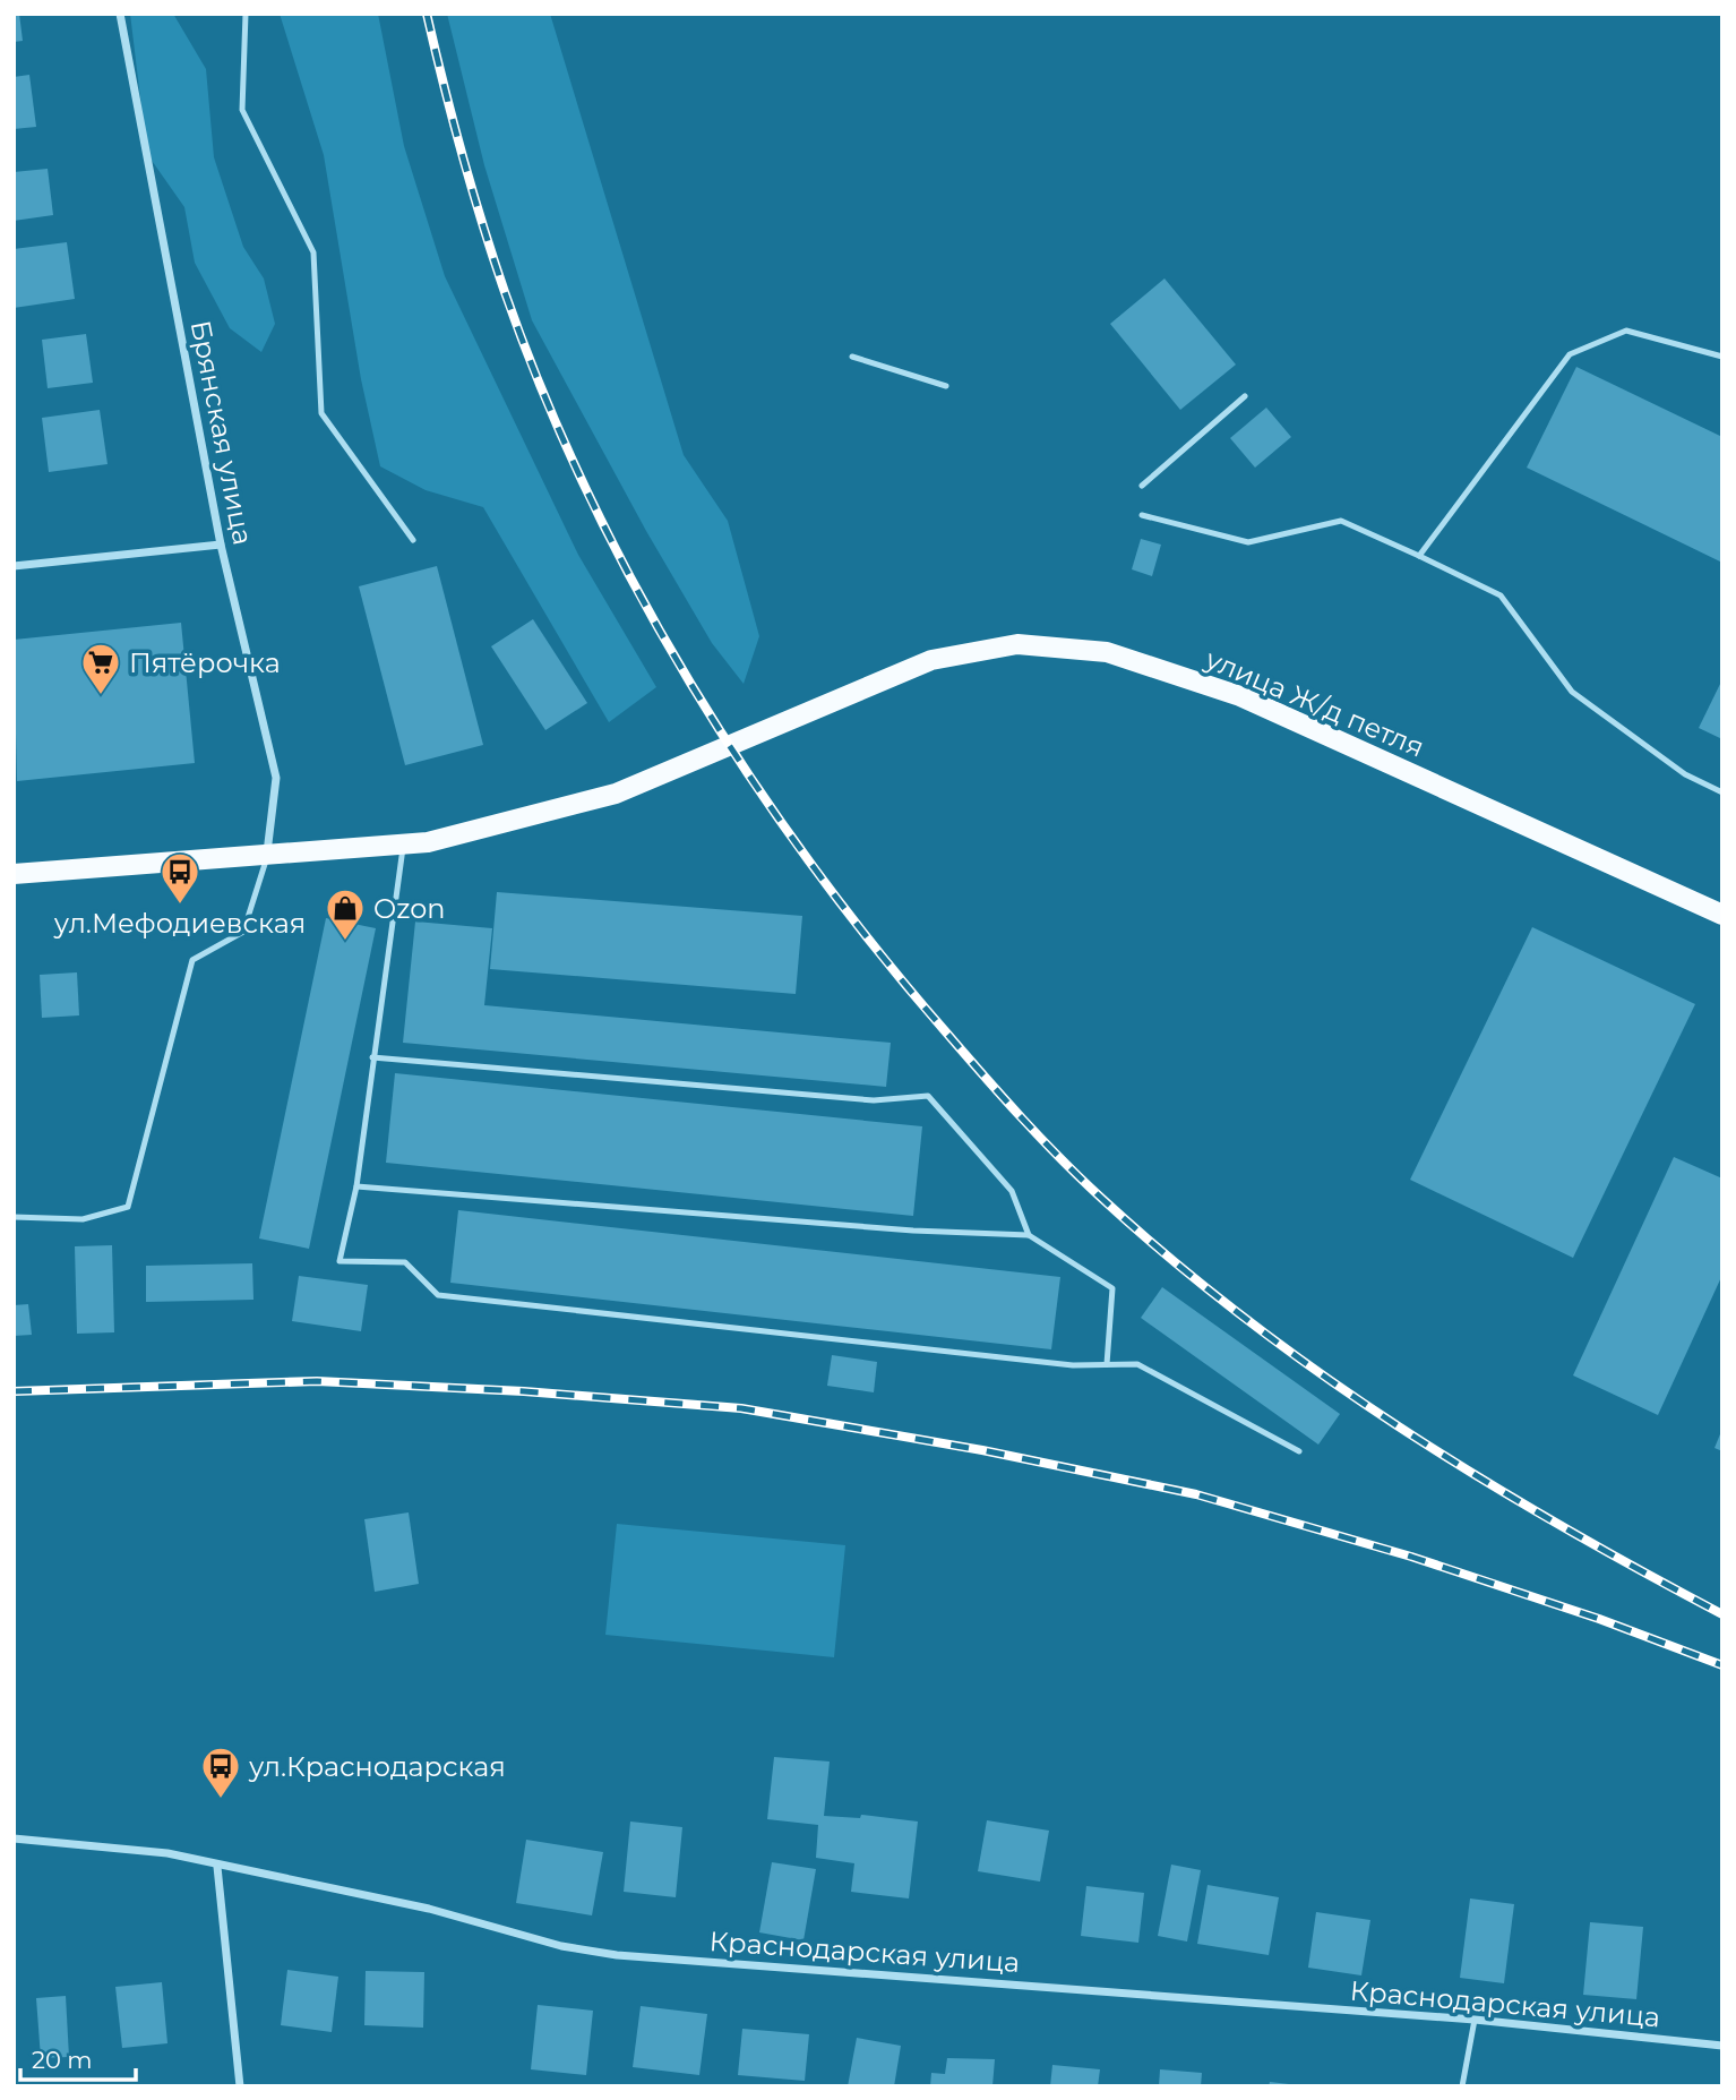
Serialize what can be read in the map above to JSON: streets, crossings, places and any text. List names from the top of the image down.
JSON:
{
  "streets": {
    "main road": ["улица Ж/д петля"],
    "street": ["Брянская улица", "Краснодарская улица"]
  },
  "crossings": [
    ["Брянская улица", "улица Ж/д петля"]
  ],
  "places": {
    "supermarket": ["Пятёрочка"],
    "bus stop": ["ул.Мефодиевская", "ул.Краснодарская"],
    "shop": ["Ozon"]
  },
  "scale_bar": "20 m"
}
